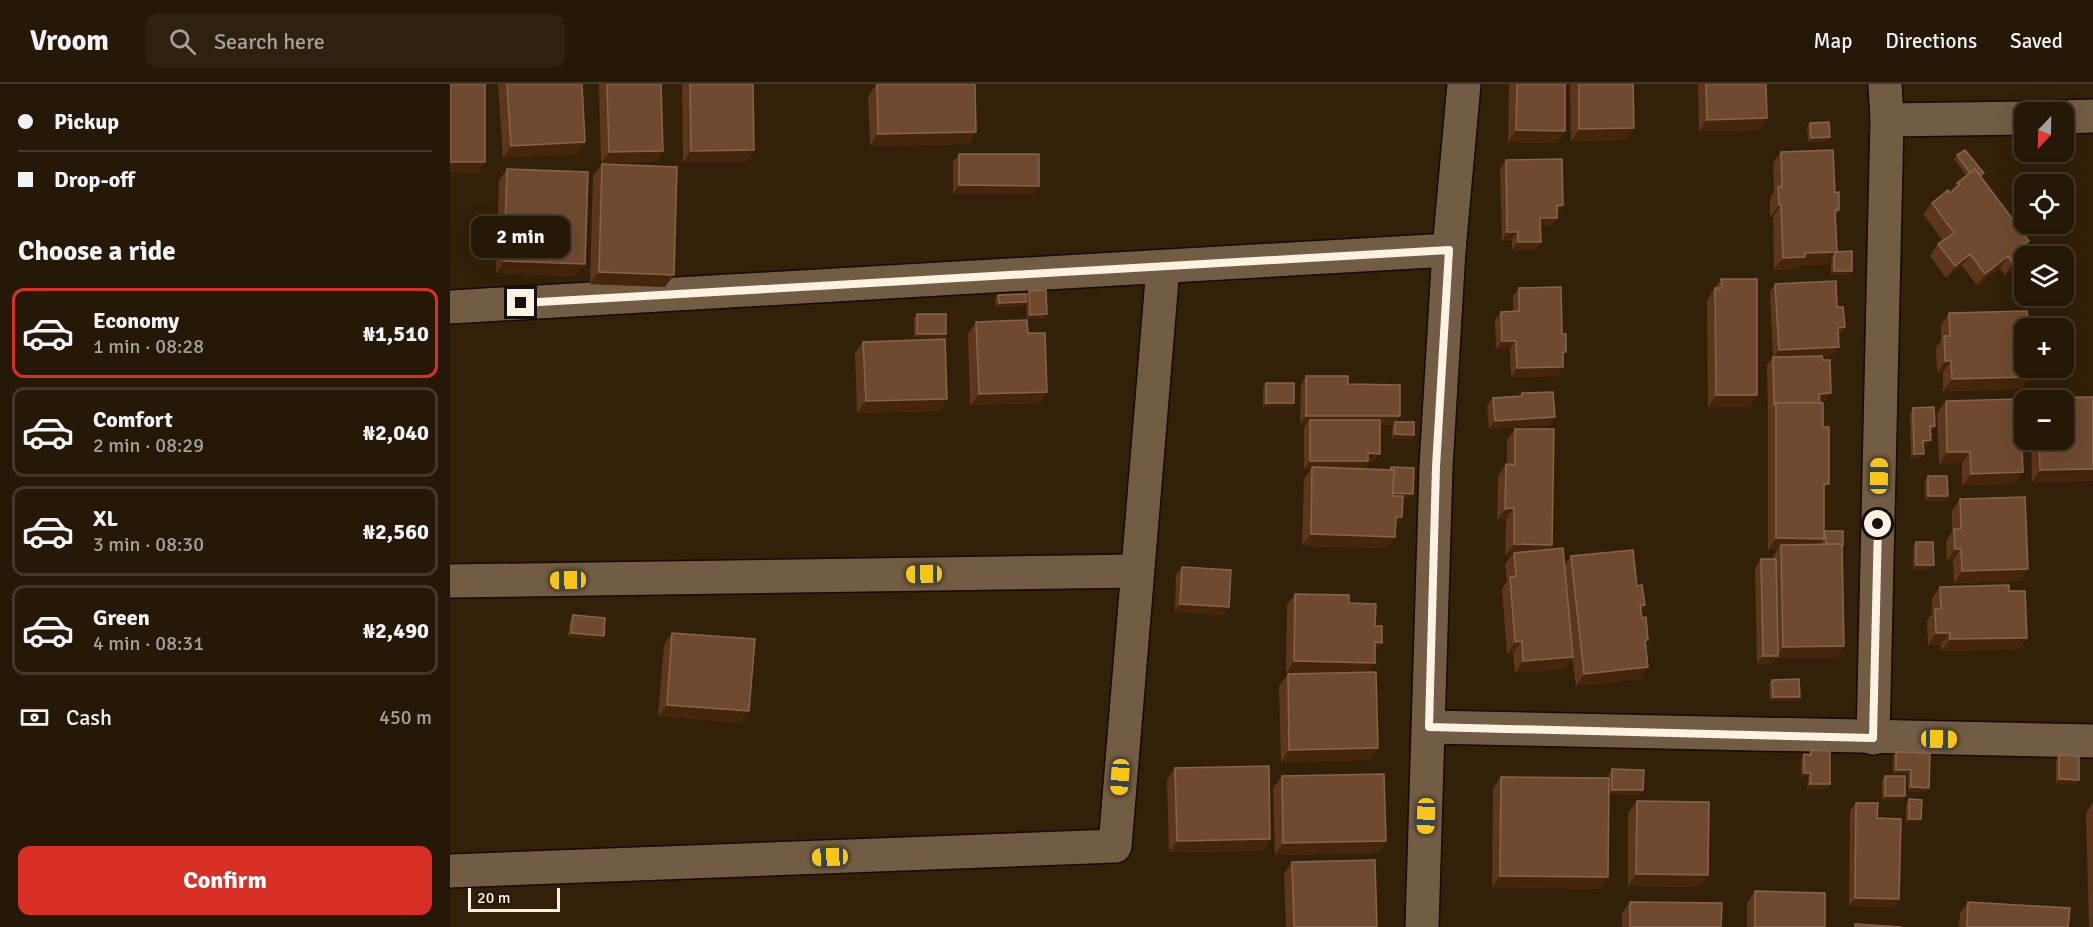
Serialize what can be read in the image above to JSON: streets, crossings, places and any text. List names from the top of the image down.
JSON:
{
  "scale_bar": "20 m",
  "north": "bottom",
  "page": {
    "header": "Vroom",
    "search": "Search here",
    "nav": ["Map", "Directions", "Saved"],
    "banner": ["Pickup", "Drop-off"],
    "map_buttons": ["+", "−"],
    "heading": "Choose a ride",
    "bubble": "2 min",
    "list": [
      {
        "name": "Economy",
        "note": "1 min · 08:28",
        "value": "₦1,510"
      },
      {
        "name": "Comfort",
        "note": "2 min · 08:29",
        "value": "₦2,040"
      },
      {
        "name": "XL",
        "note": "3 min · 08:30",
        "value": "₦2,560"
      },
      {
        "name": "Green",
        "note": "4 min · 08:31",
        "value": "₦2,490"
      }
    ],
    "pay": ["Cash", "450 m"],
    "buttons": "Confirm",
    "scale": "20 m"
  }
}
